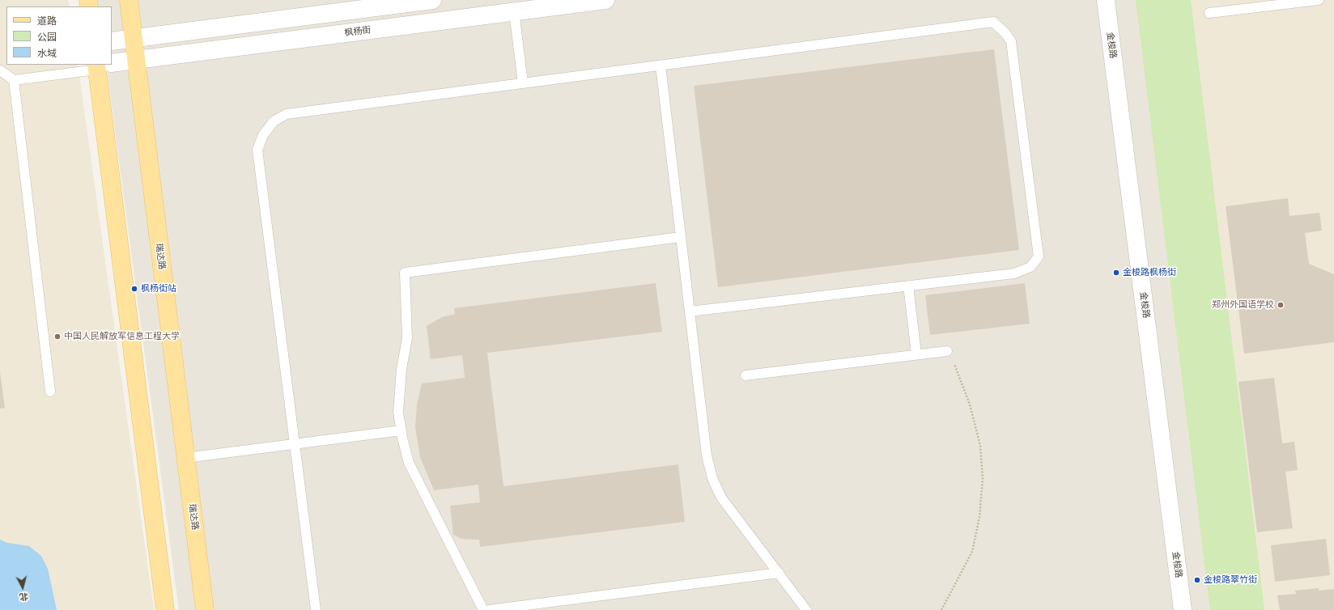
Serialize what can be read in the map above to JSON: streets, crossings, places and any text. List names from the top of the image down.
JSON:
{
  "streets": {
    "main road": ["瑞达路"],
    "street": ["枫杨街", "金梭路"]
  },
  "crossings": [
    ["枫杨街", "瑞达路"]
  ],
  "places": [
    "金梭路枫杨街",
    "枫杨街站",
    "郑州外国语学校",
    "中国人民解放军信息工程大学",
    "金梭路翠竹街"
  ],
  "legend": ["道路", "公园", "水域"],
  "north": "bottom"
}
